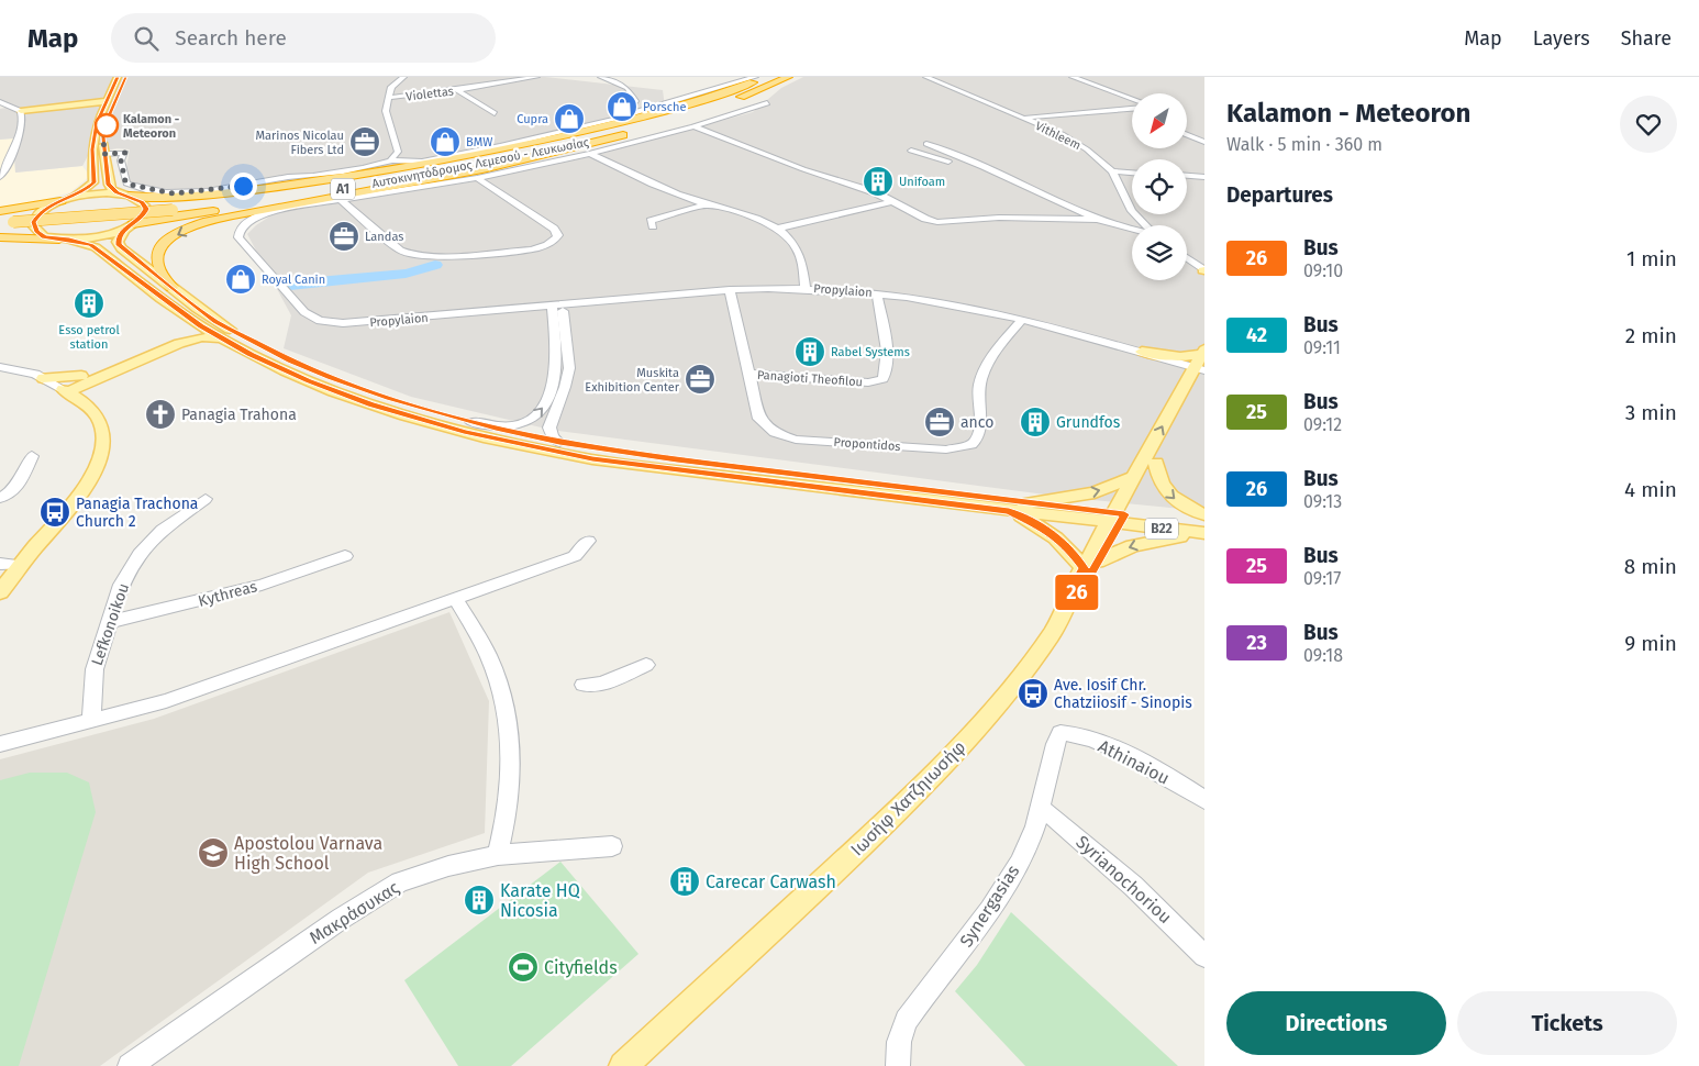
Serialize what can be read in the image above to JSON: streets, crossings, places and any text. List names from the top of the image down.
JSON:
{
  "streets": {
    "highway": ["Αυτοκινητόδρομος Λεμεσού - Λευκωσίας", "A1"],
    "main road": ["B22", "Ιωσήφ Χατζηιωσήφ"],
    "street": [
      "Violettas",
      "Vithleem",
      "Propylaion",
      "Panagioti Theofilou",
      "Propontidos",
      "Kythreas",
      "Lefkonoikou",
      "Athinaiou",
      "Syrianochoriou",
      "Synergasias",
      "Μακράσυκας"
    ]
  },
  "crossings": [
    ["Αυτοκινητόδρομος Λεμεσού - Λευκωσίας", "A1"],
    ["Propylaion", "Panagioti Theofilou"],
    ["Propylaion", "Propontidos"],
    ["Panagioti Theofilou", "Propontidos"],
    ["B22", "Ιωσήφ Χατζηιωσήφ"],
    ["Kythreas", "Lefkonoikou"],
    ["Athinaiou", "Synergasias"],
    ["Syrianochoriou", "Synergasias"]
  ],
  "places": {
    "shop": [
      "Porsche",
      "Cupra",
      "BMW",
      "Royal Canin"
    ],
    "other": ["Kalamon - Meteoron"],
    "office": [
      "Marinos Nicolau Fibers Ltd",
      "Landas",
      "Muskita Exhibition Center",
      "anco"
    ],
    "building": [
      "Unifoam",
      "Esso petrol station",
      "Rabel Systems",
      "Grundfos",
      "Carecar Carwash",
      "Karate HQ Nicosia"
    ],
    "church": ["Panagia Trahona"],
    "bus stop": ["Panagia Trachona Church 2", "Ave. Iosif Chr. Chatziiosif - Sinopis"],
    "school or university": ["Apostolou Varnava High School"],
    "sports": ["Cityfields"]
  },
  "lines": ["bus line 26"],
  "north": "bottom left",
  "page": {
    "header": "Map",
    "search": "Search here",
    "nav": ["Map", "Layers", "Share"],
    "on_map": "26",
    "heading": [
      ["Kalamon - Meteoron", "Walk · 5 min · 360 m"],
      "Departures"
    ],
    "list": [
      {
        "mark": "26",
        "name": "Bus",
        "note": "09:10",
        "value": "1 min"
      },
      {
        "mark": "42",
        "name": "Bus",
        "note": "09:11",
        "value": "2 min"
      },
      {
        "mark": "25",
        "name": "Bus",
        "note": "09:12",
        "value": "3 min"
      },
      {
        "mark": "26",
        "name": "Bus",
        "note": "09:13",
        "value": "4 min"
      },
      {
        "mark": "25",
        "name": "Bus",
        "note": "09:17",
        "value": "8 min"
      },
      {
        "mark": "23",
        "name": "Bus",
        "note": "09:18",
        "value": "9 min"
      }
    ],
    "buttons": ["Directions", "Tickets"]
  }
}
